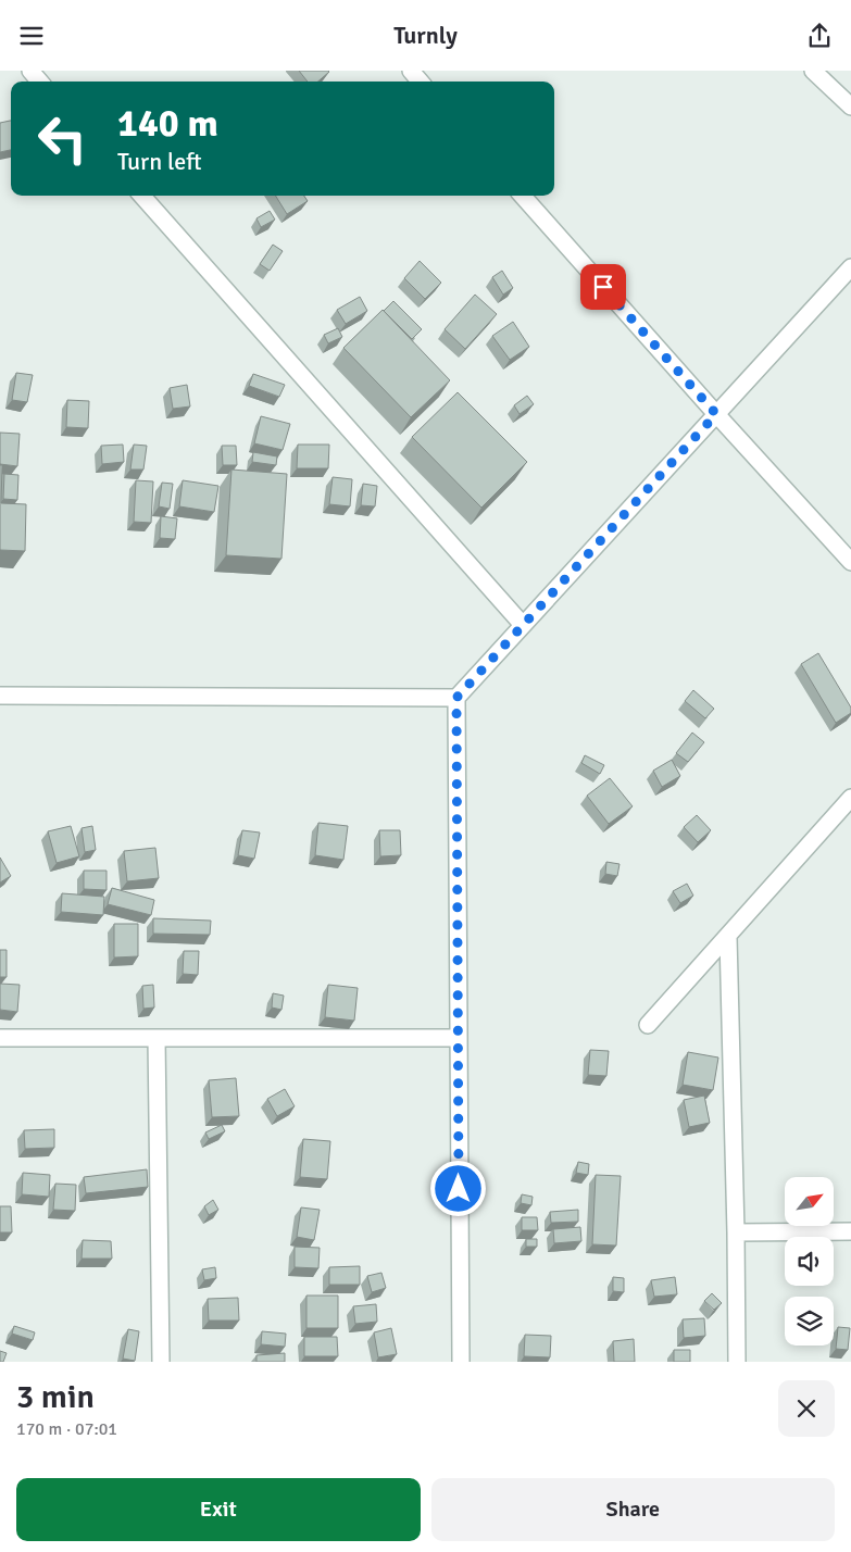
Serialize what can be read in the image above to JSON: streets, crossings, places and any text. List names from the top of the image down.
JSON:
{
  "north": "top right",
  "page": {
    "header": "Turnly",
    "turn": ["140 m", "Turn left"],
    "heading": ["3 min", "170 m · 07:01"],
    "buttons": ["Exit", "Share"]
  }
}
